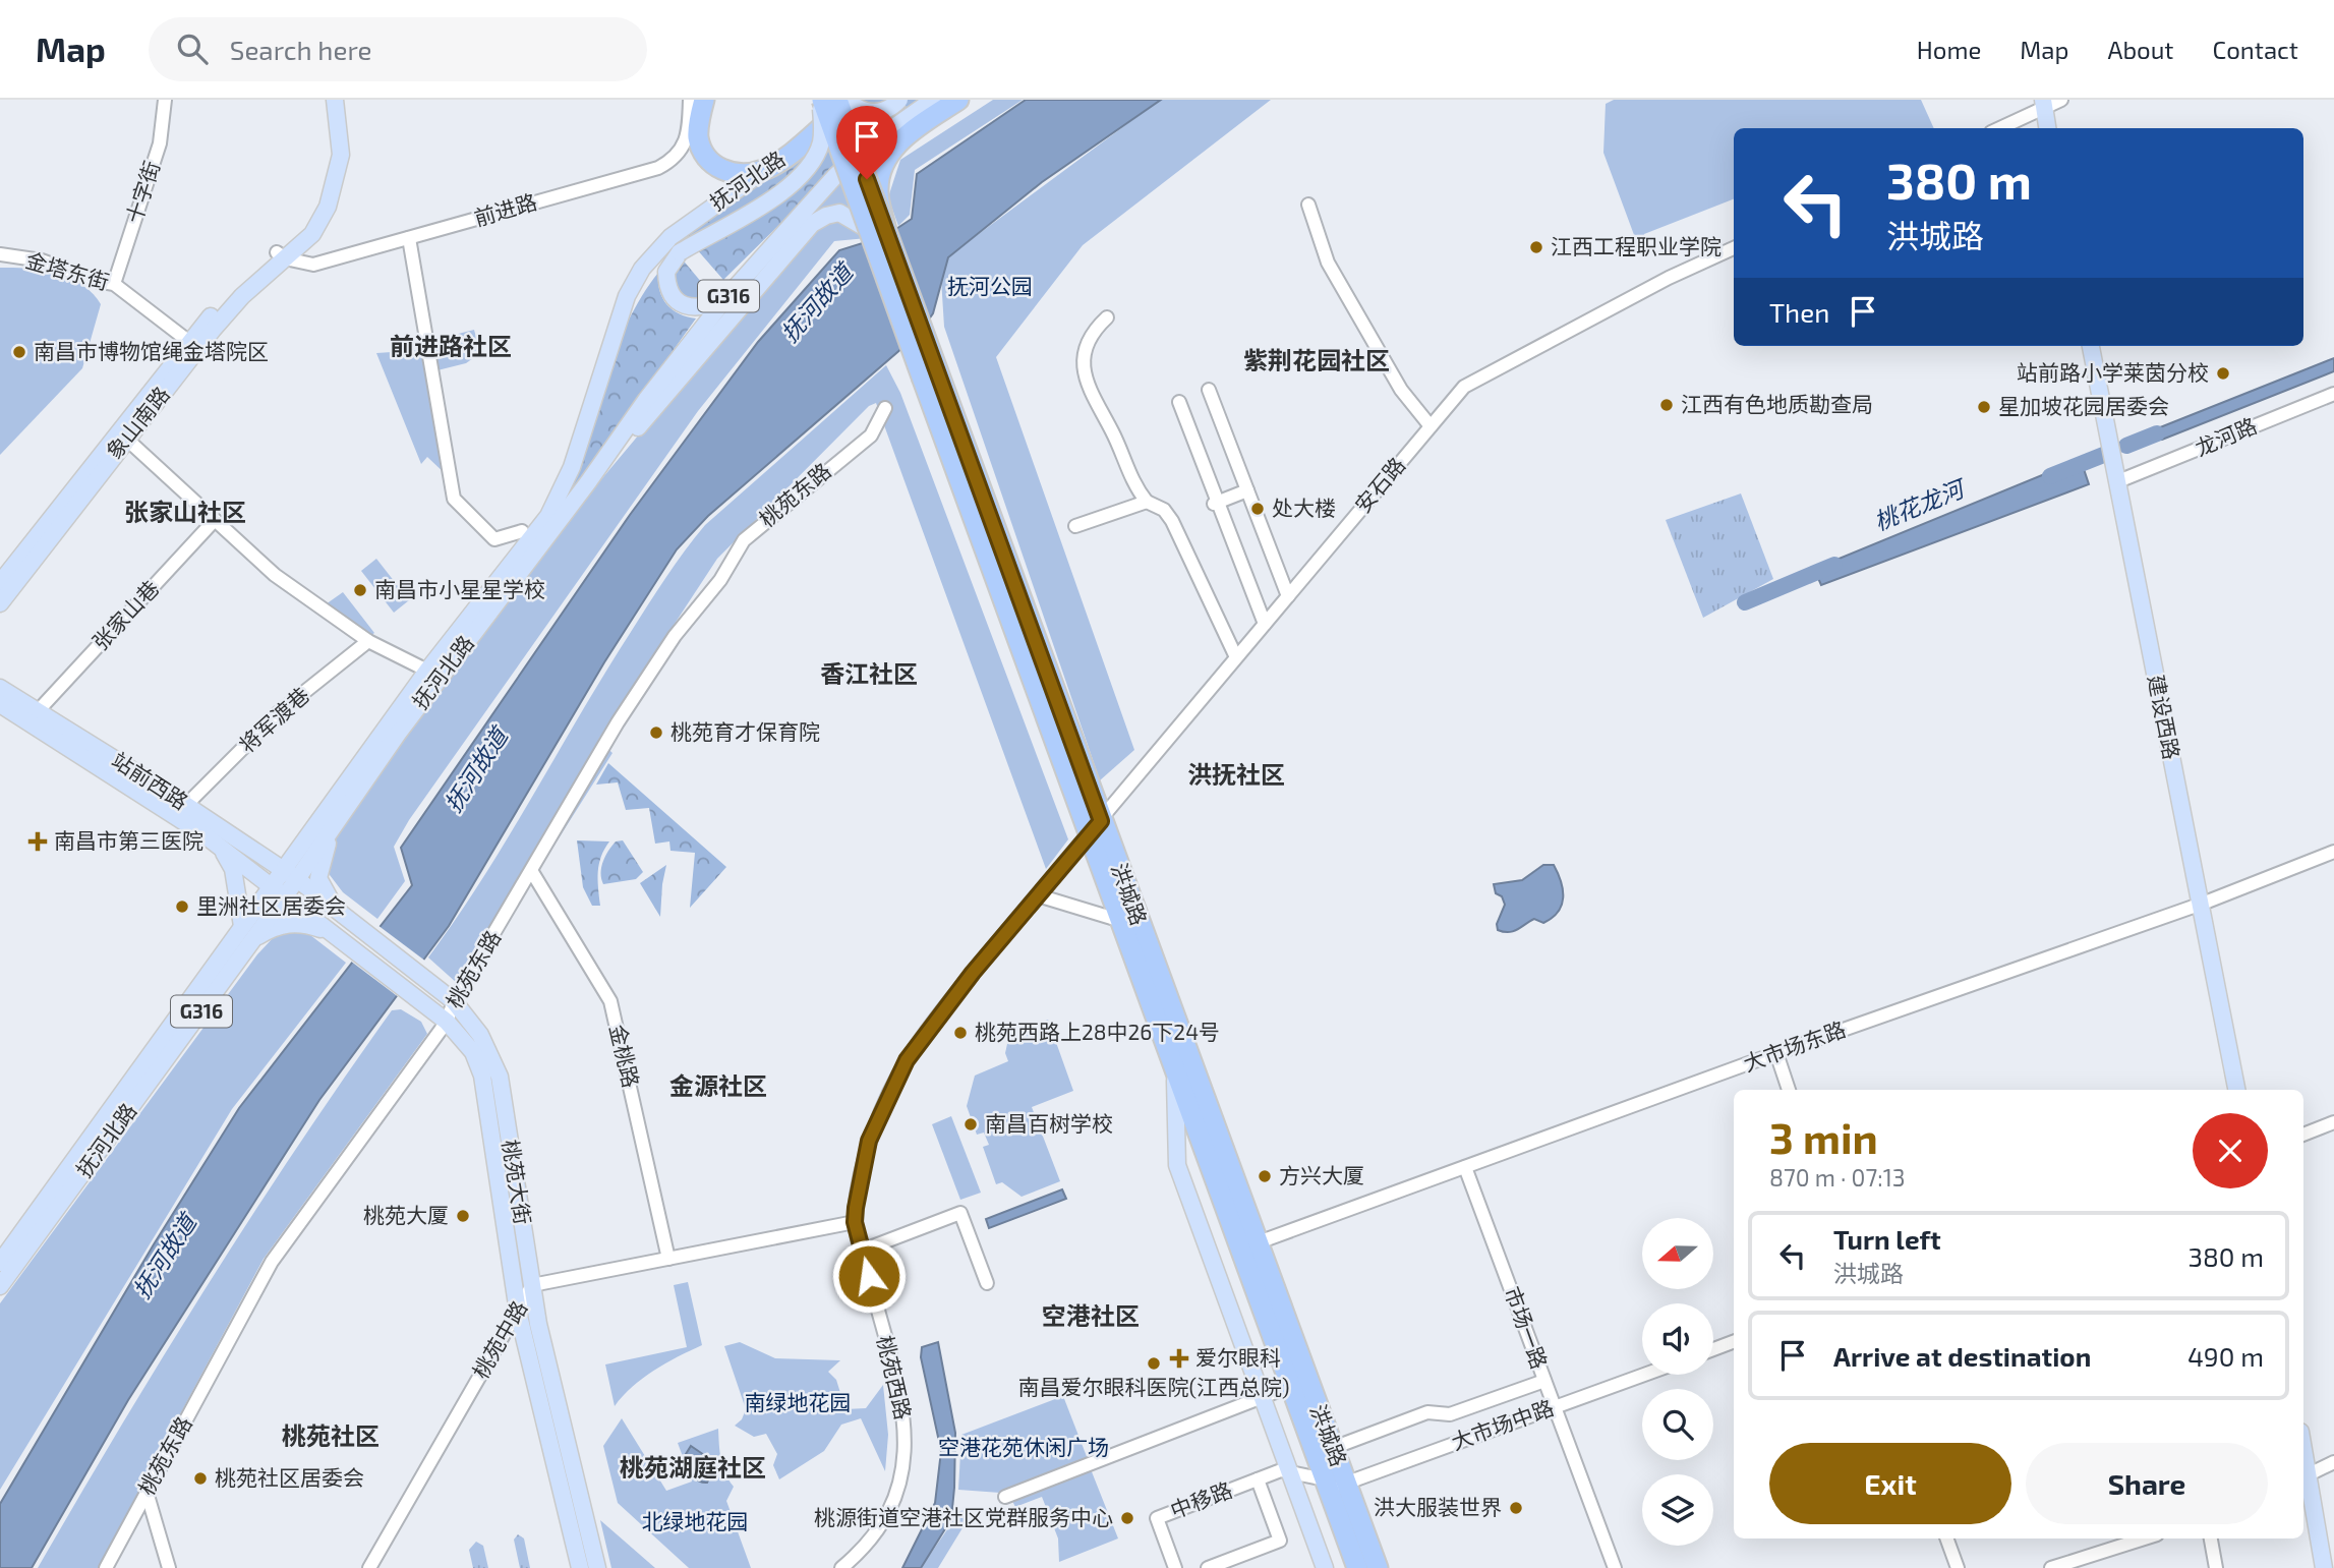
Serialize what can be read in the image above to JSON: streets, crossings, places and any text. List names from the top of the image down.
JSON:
{
  "streets": {
    "highway": ["抚河北路", "洪城路"],
    "main road": [
      "G316",
      "象山南路",
      "建设西路",
      "站前西路",
      "桃苑大街"
    ],
    "street": [
      "十字街",
      "前进路",
      "金塔东街",
      "龙河路",
      "安石路",
      "桃苑东路",
      "张家山巷",
      "将军渡巷",
      "大市场东路",
      "金桃路",
      "市场一路",
      "桃苑中路",
      "桃苑西路",
      "大市场中路",
      "中移路"
    ]
  },
  "crossings": [
    ["抚河北路", "站前西路"],
    ["抚河北路", "桃苑大街"],
    ["十字街", "金塔东街"],
    ["前进路", "象山南路"],
    ["金塔东街", "象山南路"],
    ["龙河路", "建设西路"],
    ["安石路", "洪城路"],
    ["安石路", "桃苑西路"],
    ["桃苑东路", "金桃路"],
    ["桃苑东路", "桃苑大街"],
    ["张家山巷", "站前西路"],
    ["建设西路", "大市场东路"],
    ["将军渡巷", "站前西路"],
    ["站前西路", "桃苑大街"],
    ["洪城路", "大市场东路"],
    ["洪城路", "桃苑西路"],
    ["洪城路", "大市场中路"],
    ["洪城路", "中移路"],
    ["大市场东路", "市场一路"],
    ["金桃路", "桃苑中路"],
    ["桃苑大街", "桃苑中路"],
    ["市场一路", "大市场中路"],
    ["桃苑中路", "桃苑西路"],
    ["大市场中路", "中移路"]
  ],
  "districts": [
    "前进路社区",
    "紫荆花园社区",
    "张家山社区",
    "香江社区",
    "洪抚社区",
    "金源社区",
    "空港社区",
    "桃苑社区",
    "桃苑湖庭社区"
  ],
  "water": ["抚河故道", "桃花龙河"],
  "parks": [
    "抚河公园",
    "南绿地花园",
    "空港花苑休闲广场",
    "北绿地花园"
  ],
  "places": {
    "other": [
      "江西工程职业学院",
      "南昌市博物馆绳金塔院区",
      "站前路小学莱茵分校",
      "江西有色地质勘查局",
      "星加坡花园居委会",
      "处大楼",
      "南昌市小星星学校",
      "桃苑育才保育院",
      "里洲社区居委会",
      "桃苑西路上28中26下24号",
      "南昌百树学校",
      "方兴大厦",
      "桃苑大厦",
      "南昌爱尔眼科医院(江西总院)",
      "桃苑社区居委会",
      "洪大服装世界",
      "桃源街道空港社区党群服务中心"
    ],
    "health": ["南昌市第三医院", "爱尔眼科"]
  },
  "north": "left",
  "page": {
    "header": "Map",
    "search": "Search here",
    "nav": [
      "Home",
      "Map",
      "About",
      "Contact"
    ],
    "turn": ["380 m", "洪城路"],
    "then": "Then",
    "heading": ["3 min", "870 m · 07:13"],
    "list": [
      {
        "name": "Turn left",
        "note": "洪城路",
        "value": "380 m"
      },
      {
        "name": "Arrive at destination",
        "value": "490 m"
      }
    ],
    "buttons": ["Exit", "Share"]
  }
}
